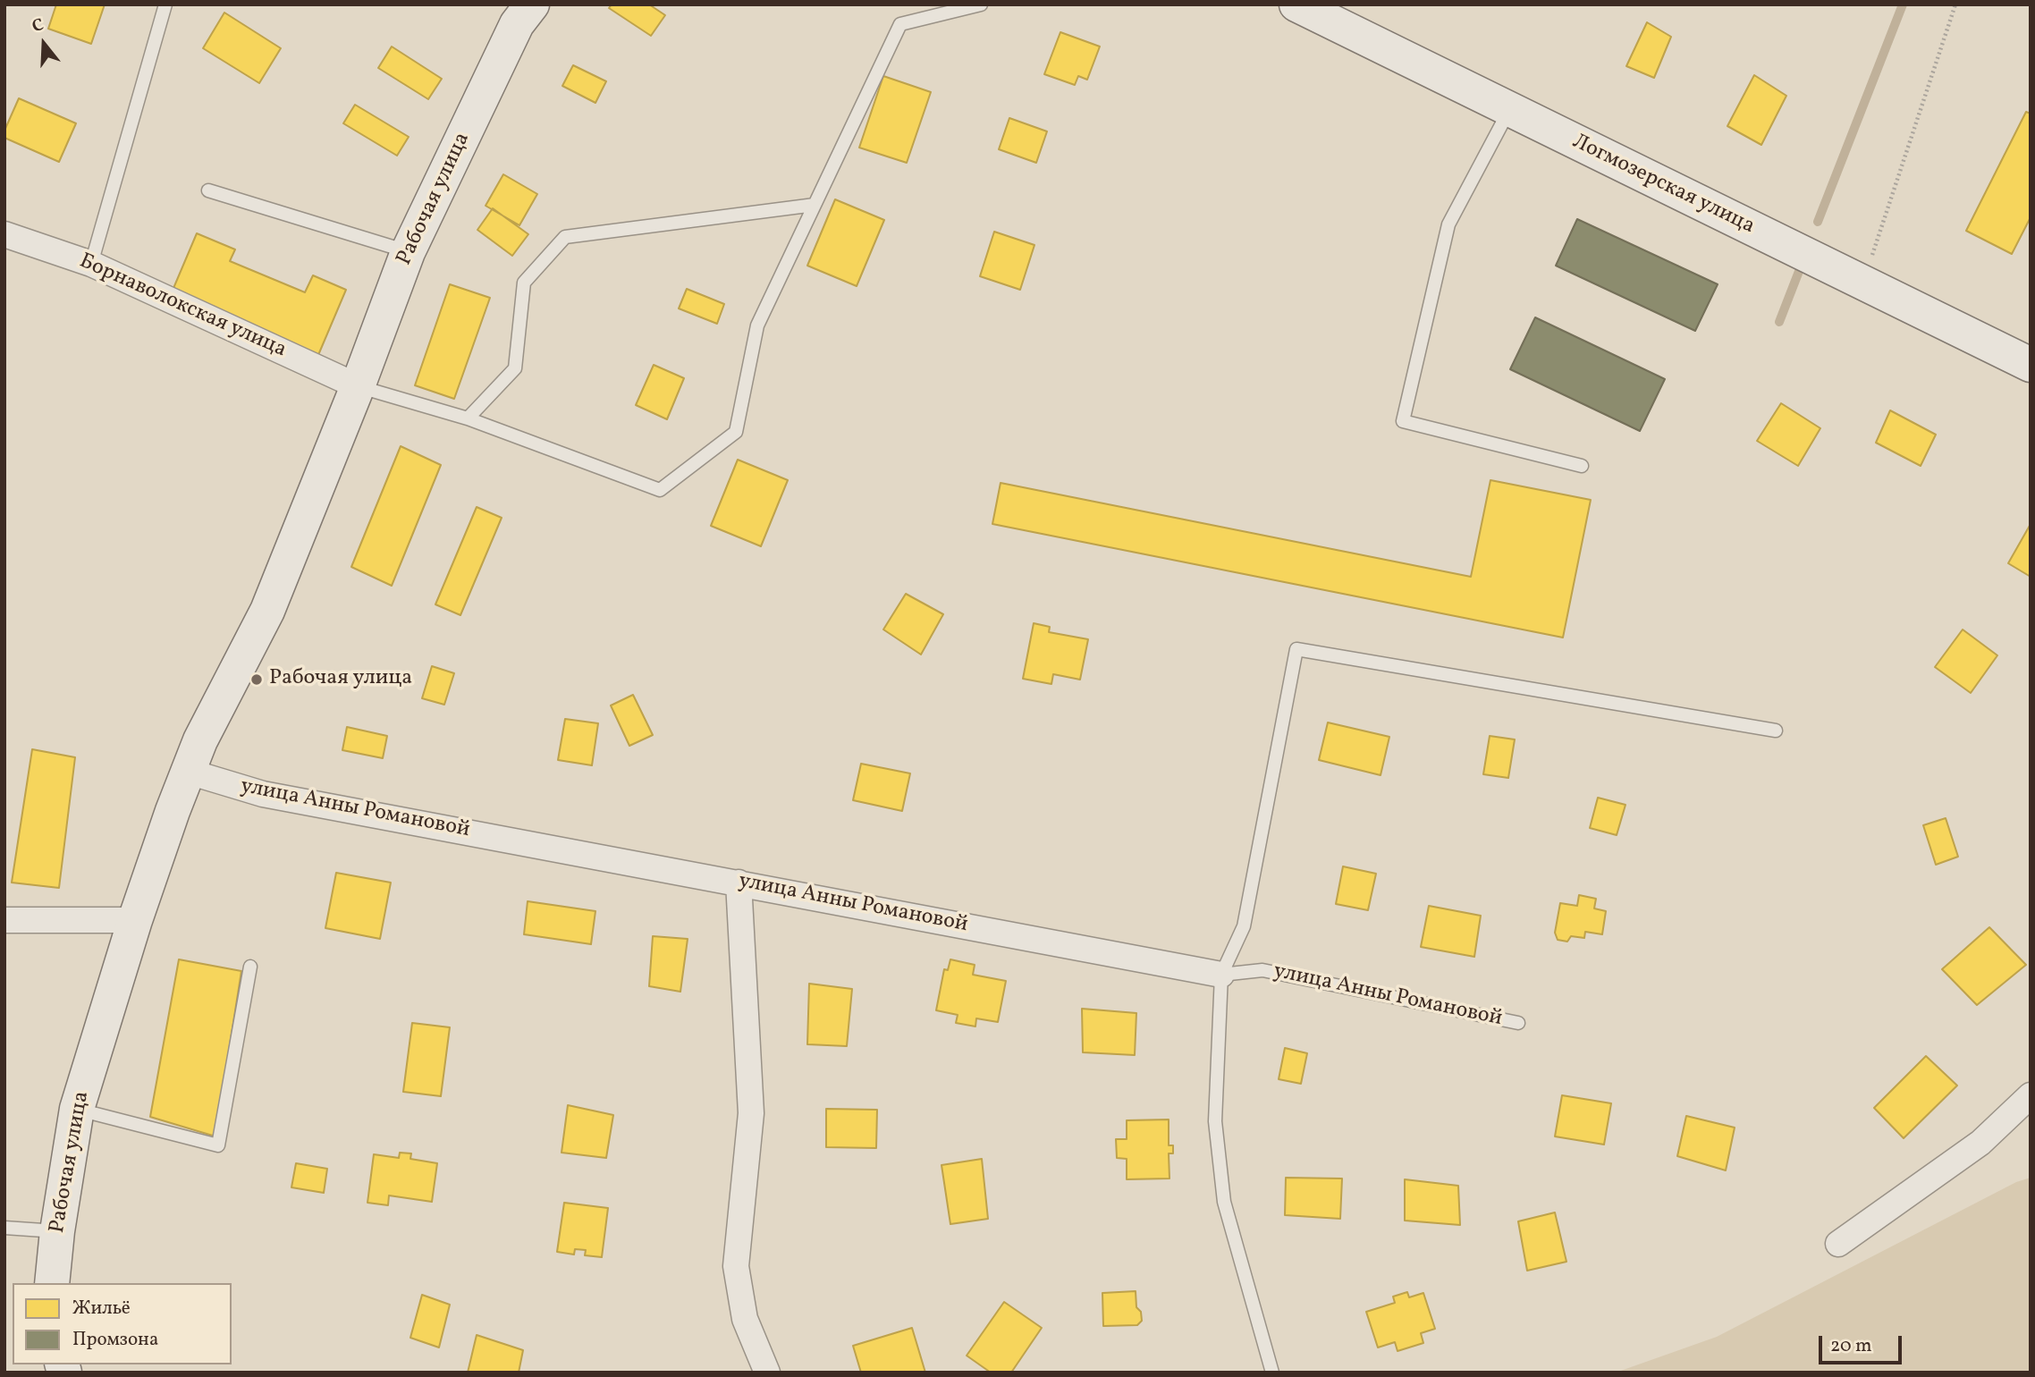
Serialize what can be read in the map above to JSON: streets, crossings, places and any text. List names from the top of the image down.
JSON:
{
  "streets": {
    "street": [
      "Логмозерская улица",
      "Рабочая улица",
      "Борнаволокская улица",
      "улица Анны Романовой"
    ]
  },
  "crossings": [
    ["Рабочая улица", "Борнаволокская улица"],
    ["Рабочая улица", "улица Анны Романовой"]
  ],
  "places": ["Рабочая улица"],
  "legend": ["Жильё", "Промзона"],
  "scale_bar": "20 m",
  "north": "top"
}
